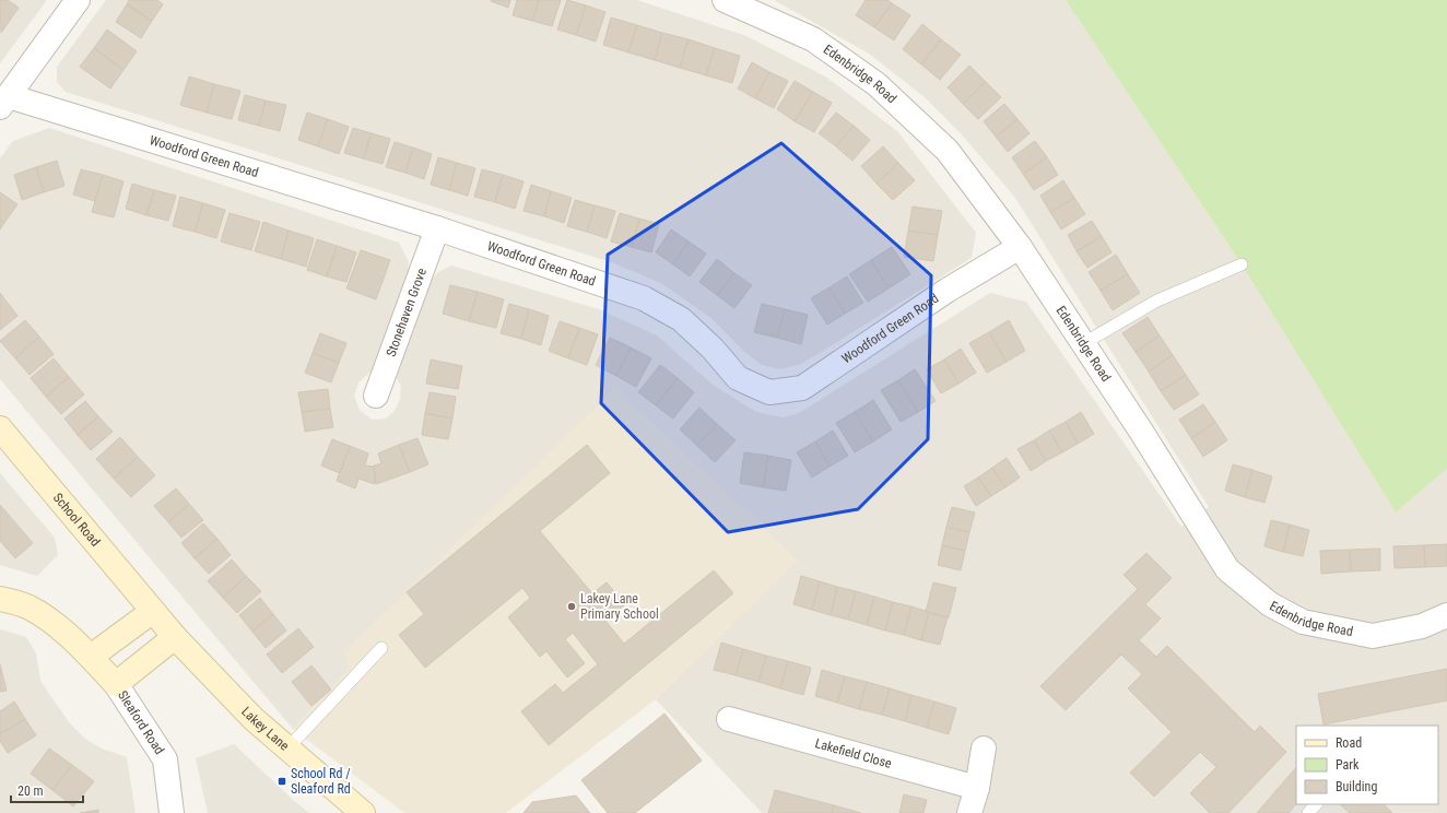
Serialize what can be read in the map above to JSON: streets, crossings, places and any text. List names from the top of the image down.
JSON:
{
  "streets": {
    "street": [
      "Edenbridge Road",
      "Woodford Green Road",
      "Stonehaven Grove",
      "School Road",
      "Sleaford Road",
      "Lakey Lane",
      "Lakefield Close"
    ]
  },
  "crossings": [
    ["Edenbridge Road", "Woodford Green Road"],
    ["Woodford Green Road", "Stonehaven Grove"],
    ["School Road", "Lakey Lane"]
  ],
  "places": {
    "other": ["Lakey Lane Primary School"],
    "transit": ["School Rd / Sleaford Rd"]
  },
  "legend": ["Road", "Park", "Building"],
  "scale_bar": "20 m"
}
